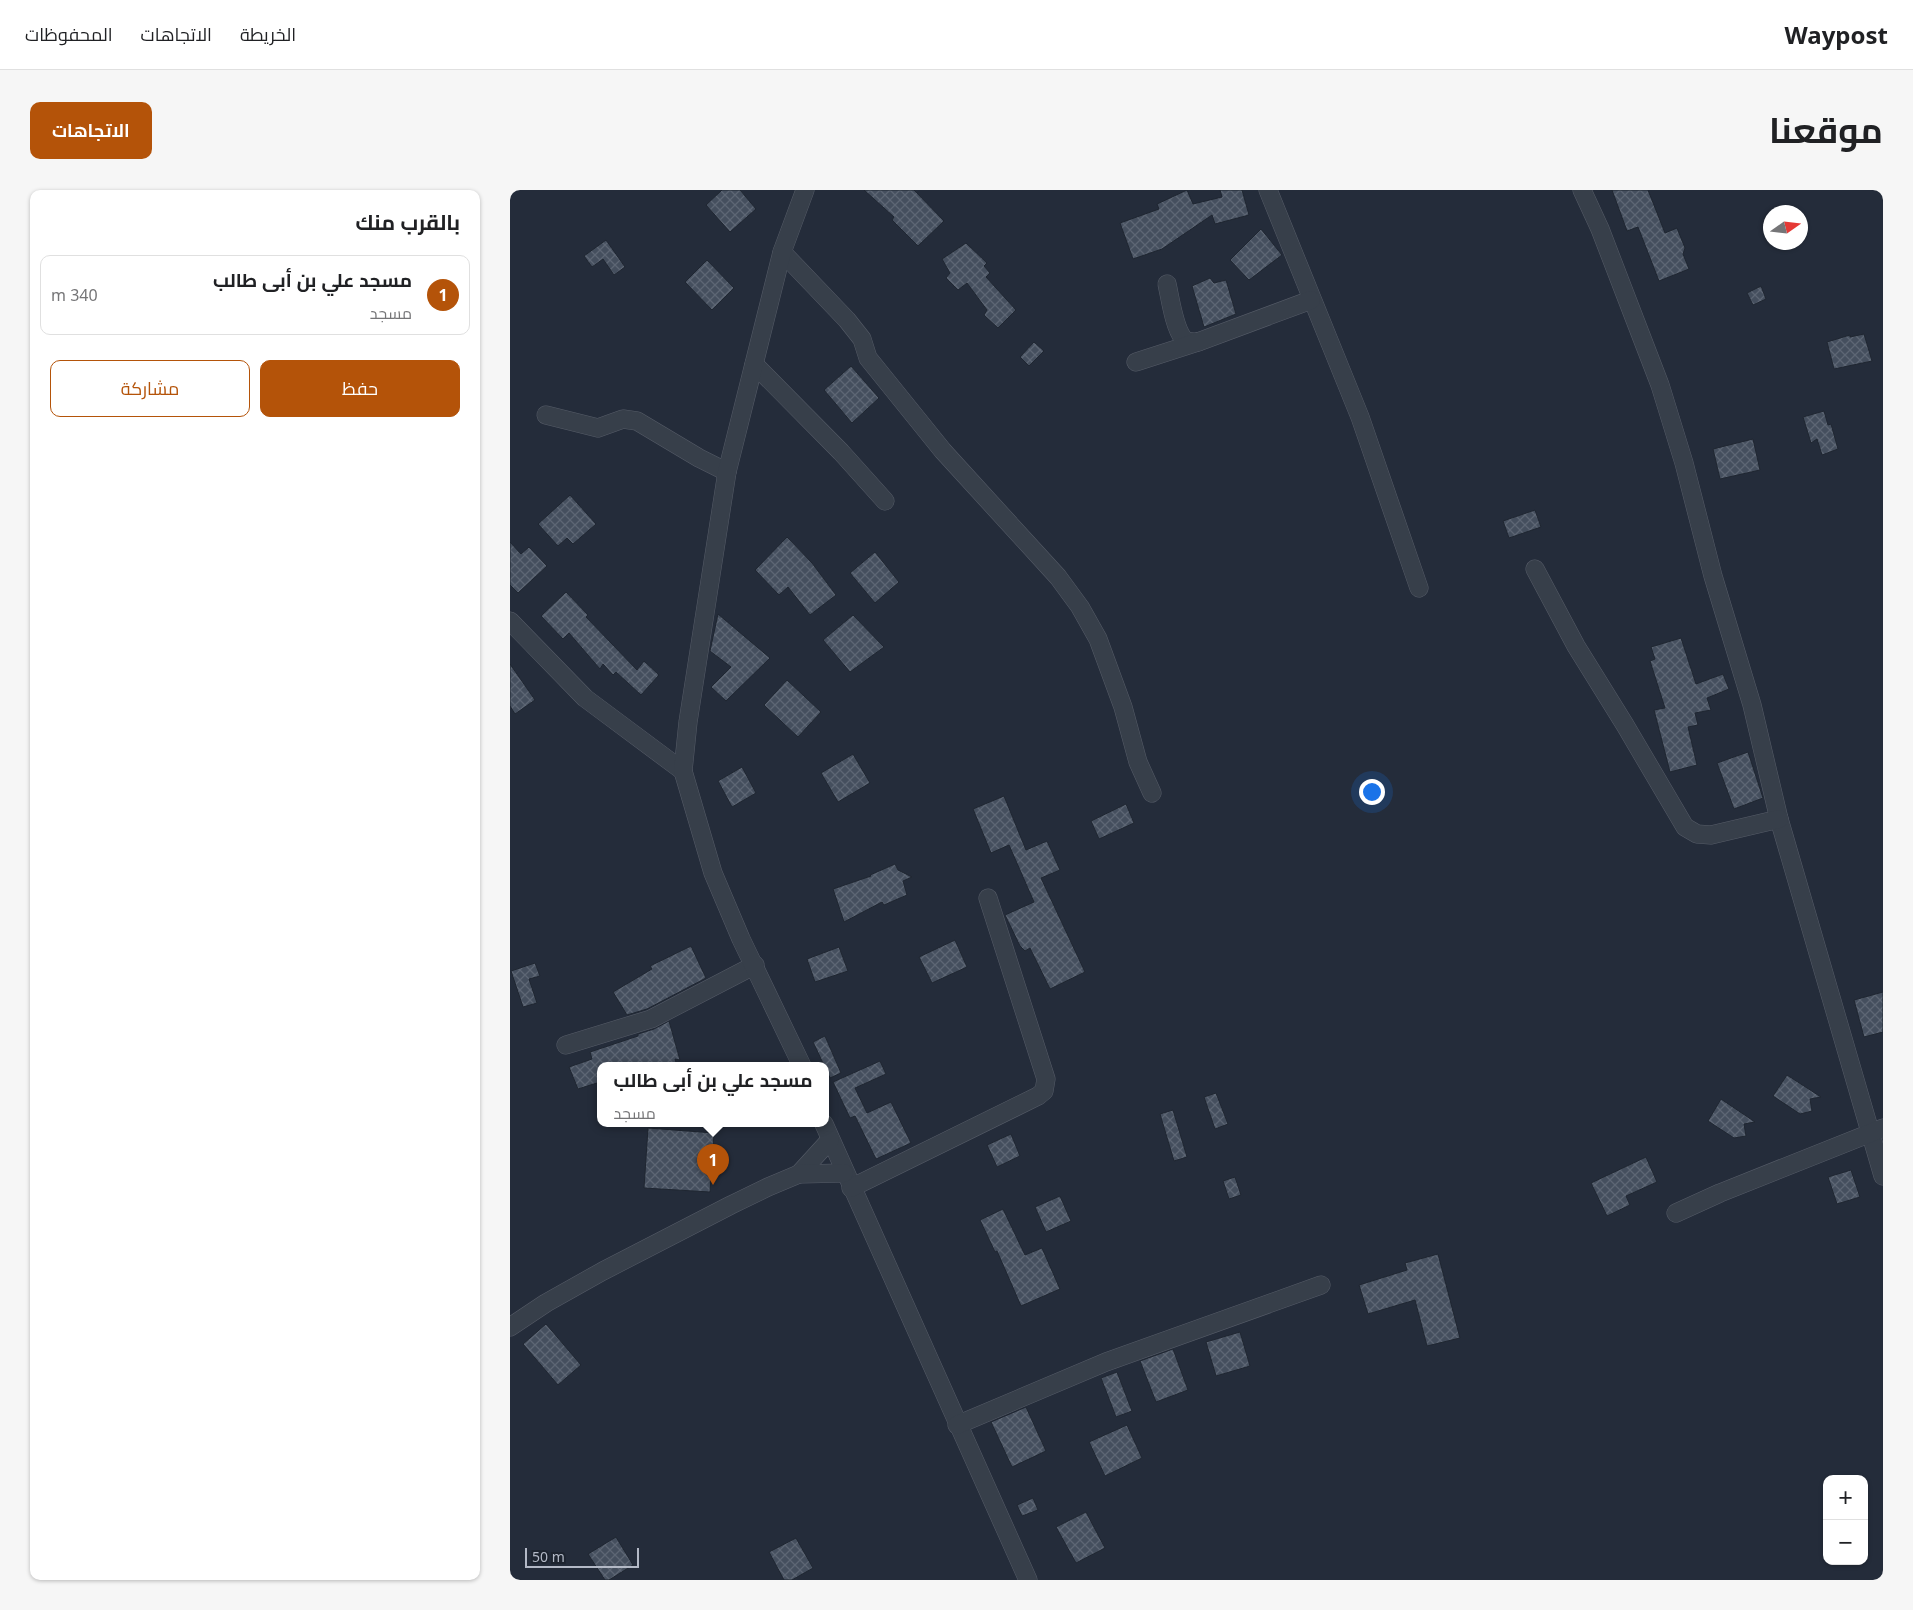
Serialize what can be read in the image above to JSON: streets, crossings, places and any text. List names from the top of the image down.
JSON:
{
  "scale_bar": "50 m",
  "north": "right",
  "page": {
    "header": "Waypost",
    "nav": ["الخريطة", "الاتجاهات", "المحفوظات"],
    "title": "موقعنا",
    "buttons": [
      "الاتجاهات",
      ["حفظ", "مشاركة"]
    ],
    "heading": "بالقرب منك",
    "list": [
      {
        "mark": "1",
        "name": "مسجد علي بن أبى طالب",
        "note": "مسجد",
        "value": "340 m"
      }
    ],
    "popup": ["مسجد علي بن أبى طالب", "مسجد"],
    "pins": "1",
    "map_buttons": ["+", "−"],
    "scale": "50 m"
  }
}
